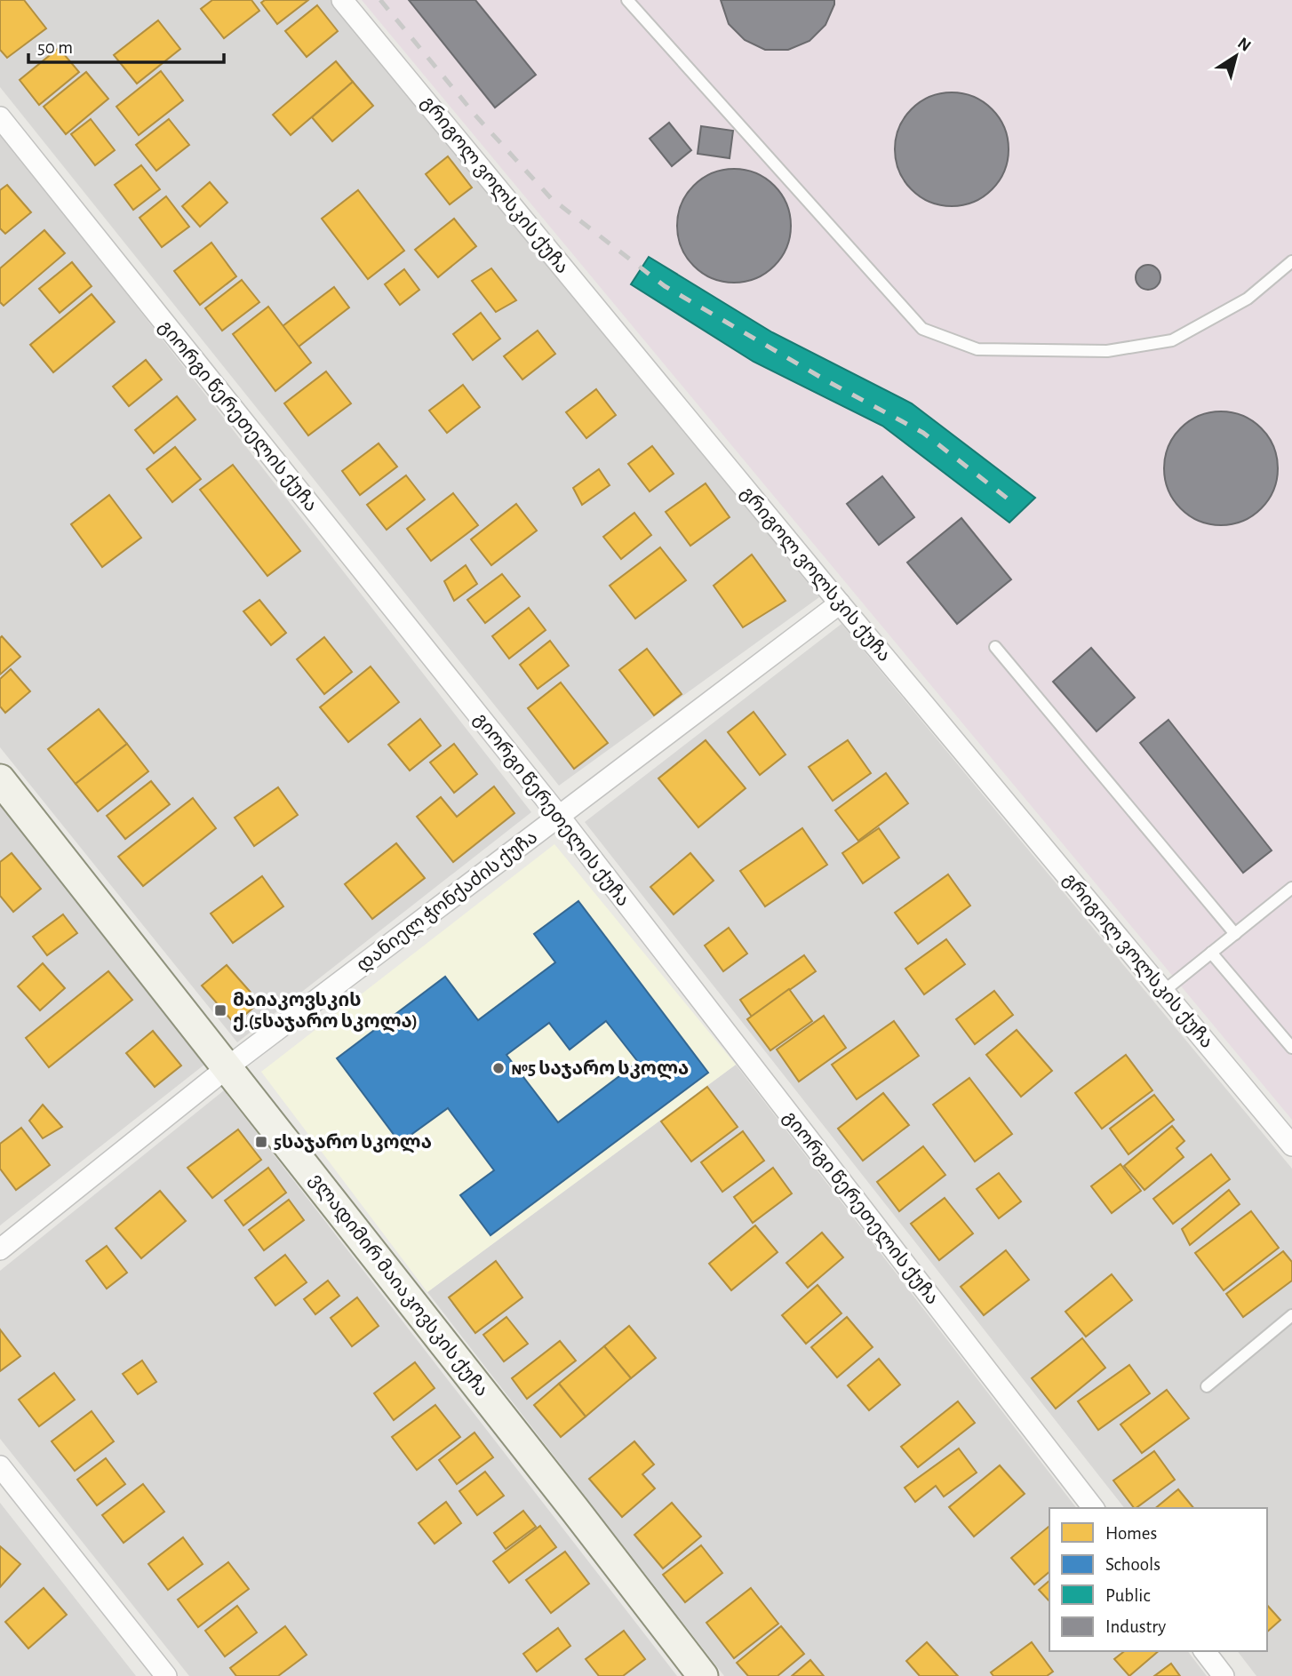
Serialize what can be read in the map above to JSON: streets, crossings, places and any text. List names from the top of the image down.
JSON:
{
  "streets": {
    "main road": ["ვლადიმირ მაიაკოვსკის ქუჩა"],
    "street": ["გრიგოლ ვოლსკის ქუჩა", "გიორგი წერეთელის ქუჩა", "დანიელ ჭონქაძის ქუჩა"]
  },
  "crossings": [
    ["გრიგოლ ვოლსკის ქუჩა", "დანიელ ჭონქაძის ქუჩა"],
    ["გიორგი წერეთელის ქუჩა", "დანიელ ჭონქაძის ქუჩა"],
    ["დანიელ ჭონქაძის ქუჩა", "ვლადიმირ მაიაკოვსკის ქუჩა"]
  ],
  "places": {
    "transit": ["მაიაკოვსკის ქ.(5საჯარო სკოლა)", "5საჯარო სკოლა"],
    "other": ["№5 საჯარო სკოლა"]
  },
  "legend": [
    "Homes",
    "Schools",
    "Public",
    "Industry"
  ],
  "scale_bar": "50 m",
  "north": "top right"
}
